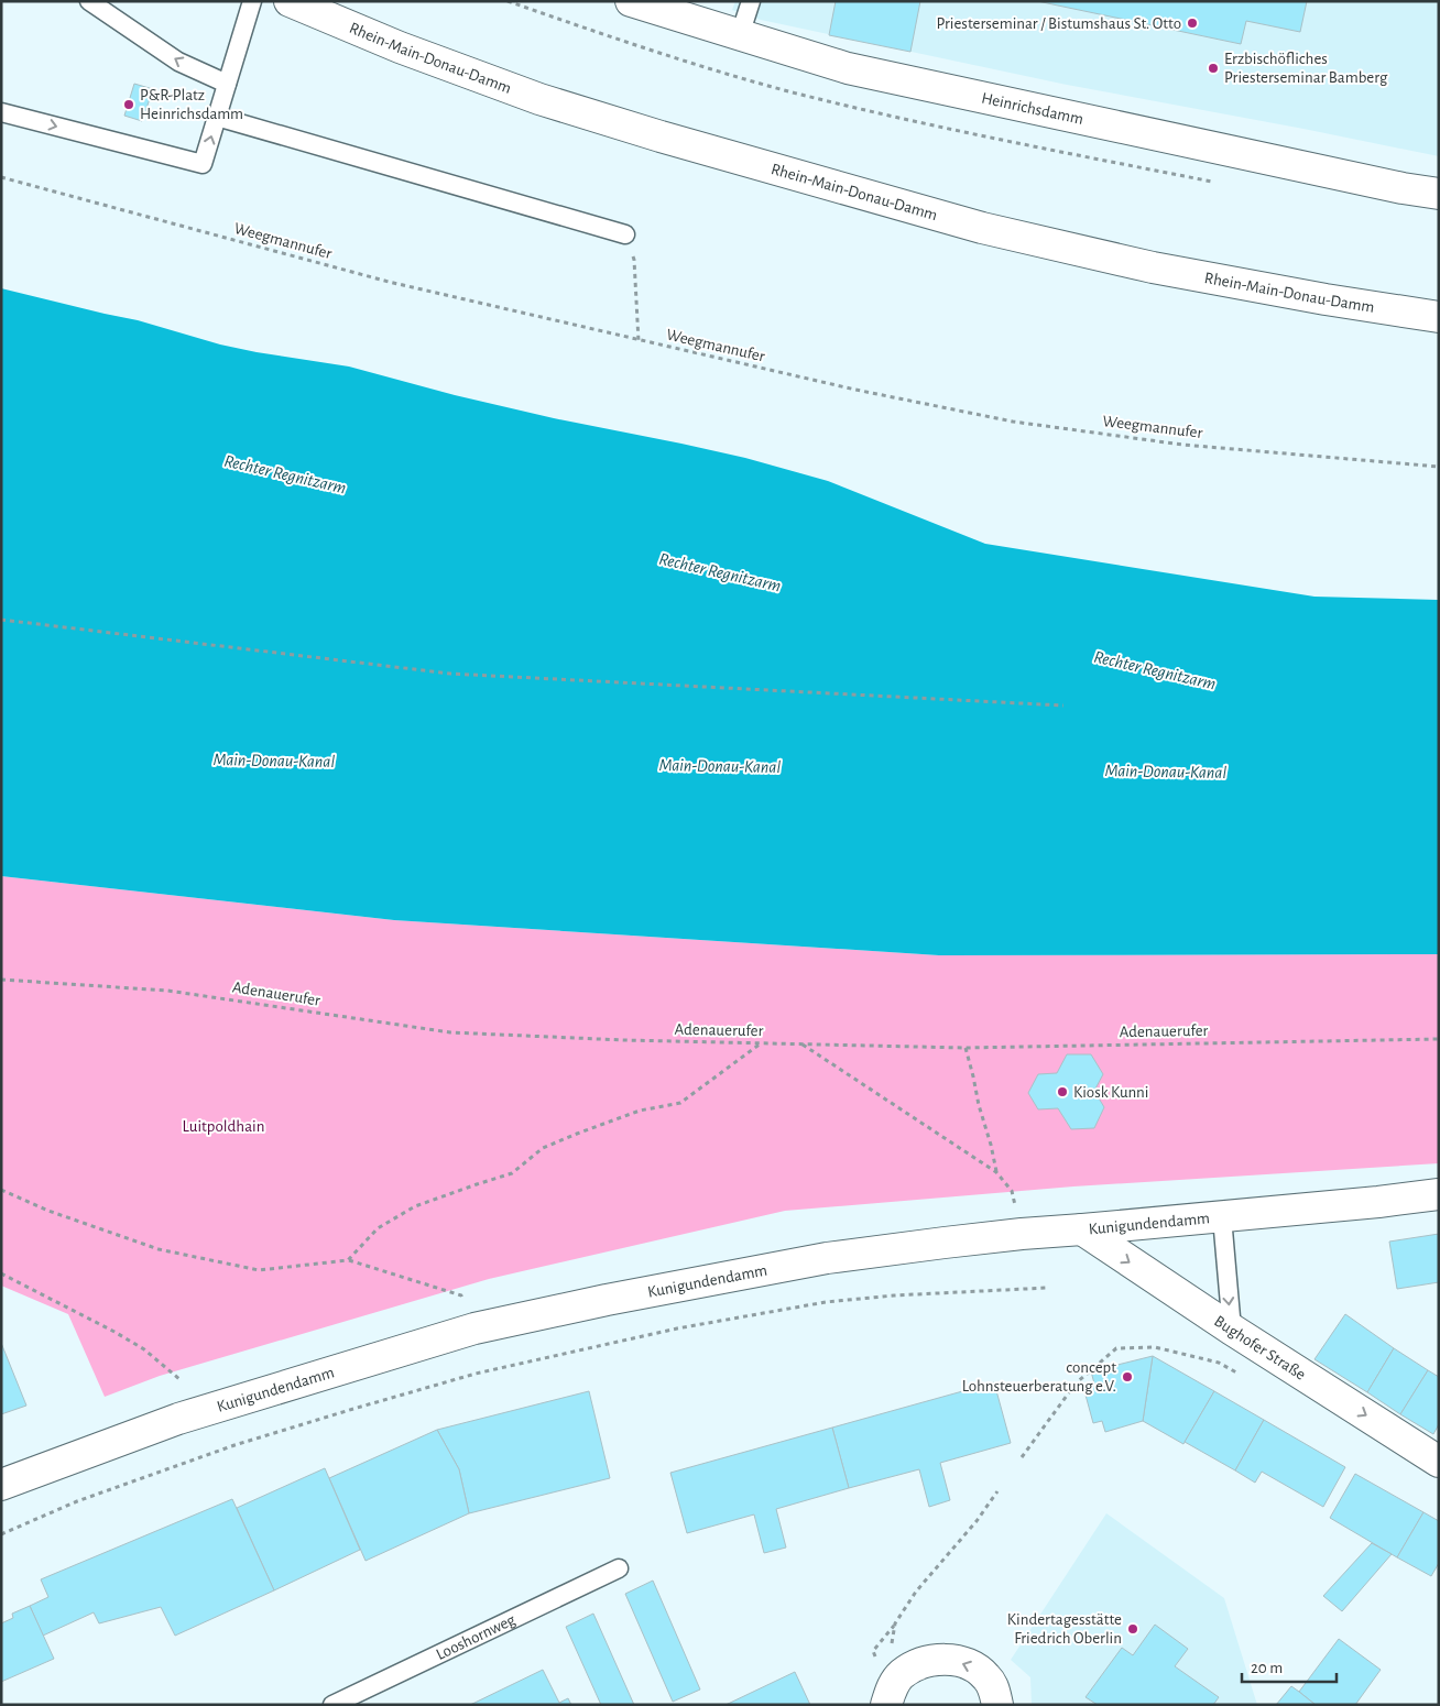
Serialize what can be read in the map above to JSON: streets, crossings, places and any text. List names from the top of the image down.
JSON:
{
  "streets": {
    "street": [
      "Rhein-Main-Donau-Damm",
      "Heinrichsdamm",
      "Kunigundendamm",
      "Bughofer Straße"
    ],
    "lane": ["Looshornweg"],
    "path": ["Weegmannufer", "Adenauerufer"]
  },
  "crossings": [
    ["Kunigundendamm", "Bughofer Straße"]
  ],
  "one_way": ["Bughofer Straße"],
  "water": ["Rechter Regnitzarm", "Main-Donau-Kanal"],
  "parks": ["Luitpoldhain"],
  "places": [
    "Priesterseminar / Bistumshaus St. Otto",
    "Erzbischöfliches Priesterseminar Bamberg",
    "P&R-Platz Heinrichsdamm",
    "Kiosk Kunni",
    "concept Lohnsteuerberatung e.V.",
    "Kindertagesstätte Friedrich Oberlin"
  ],
  "scale_bar": "20 m"
}
